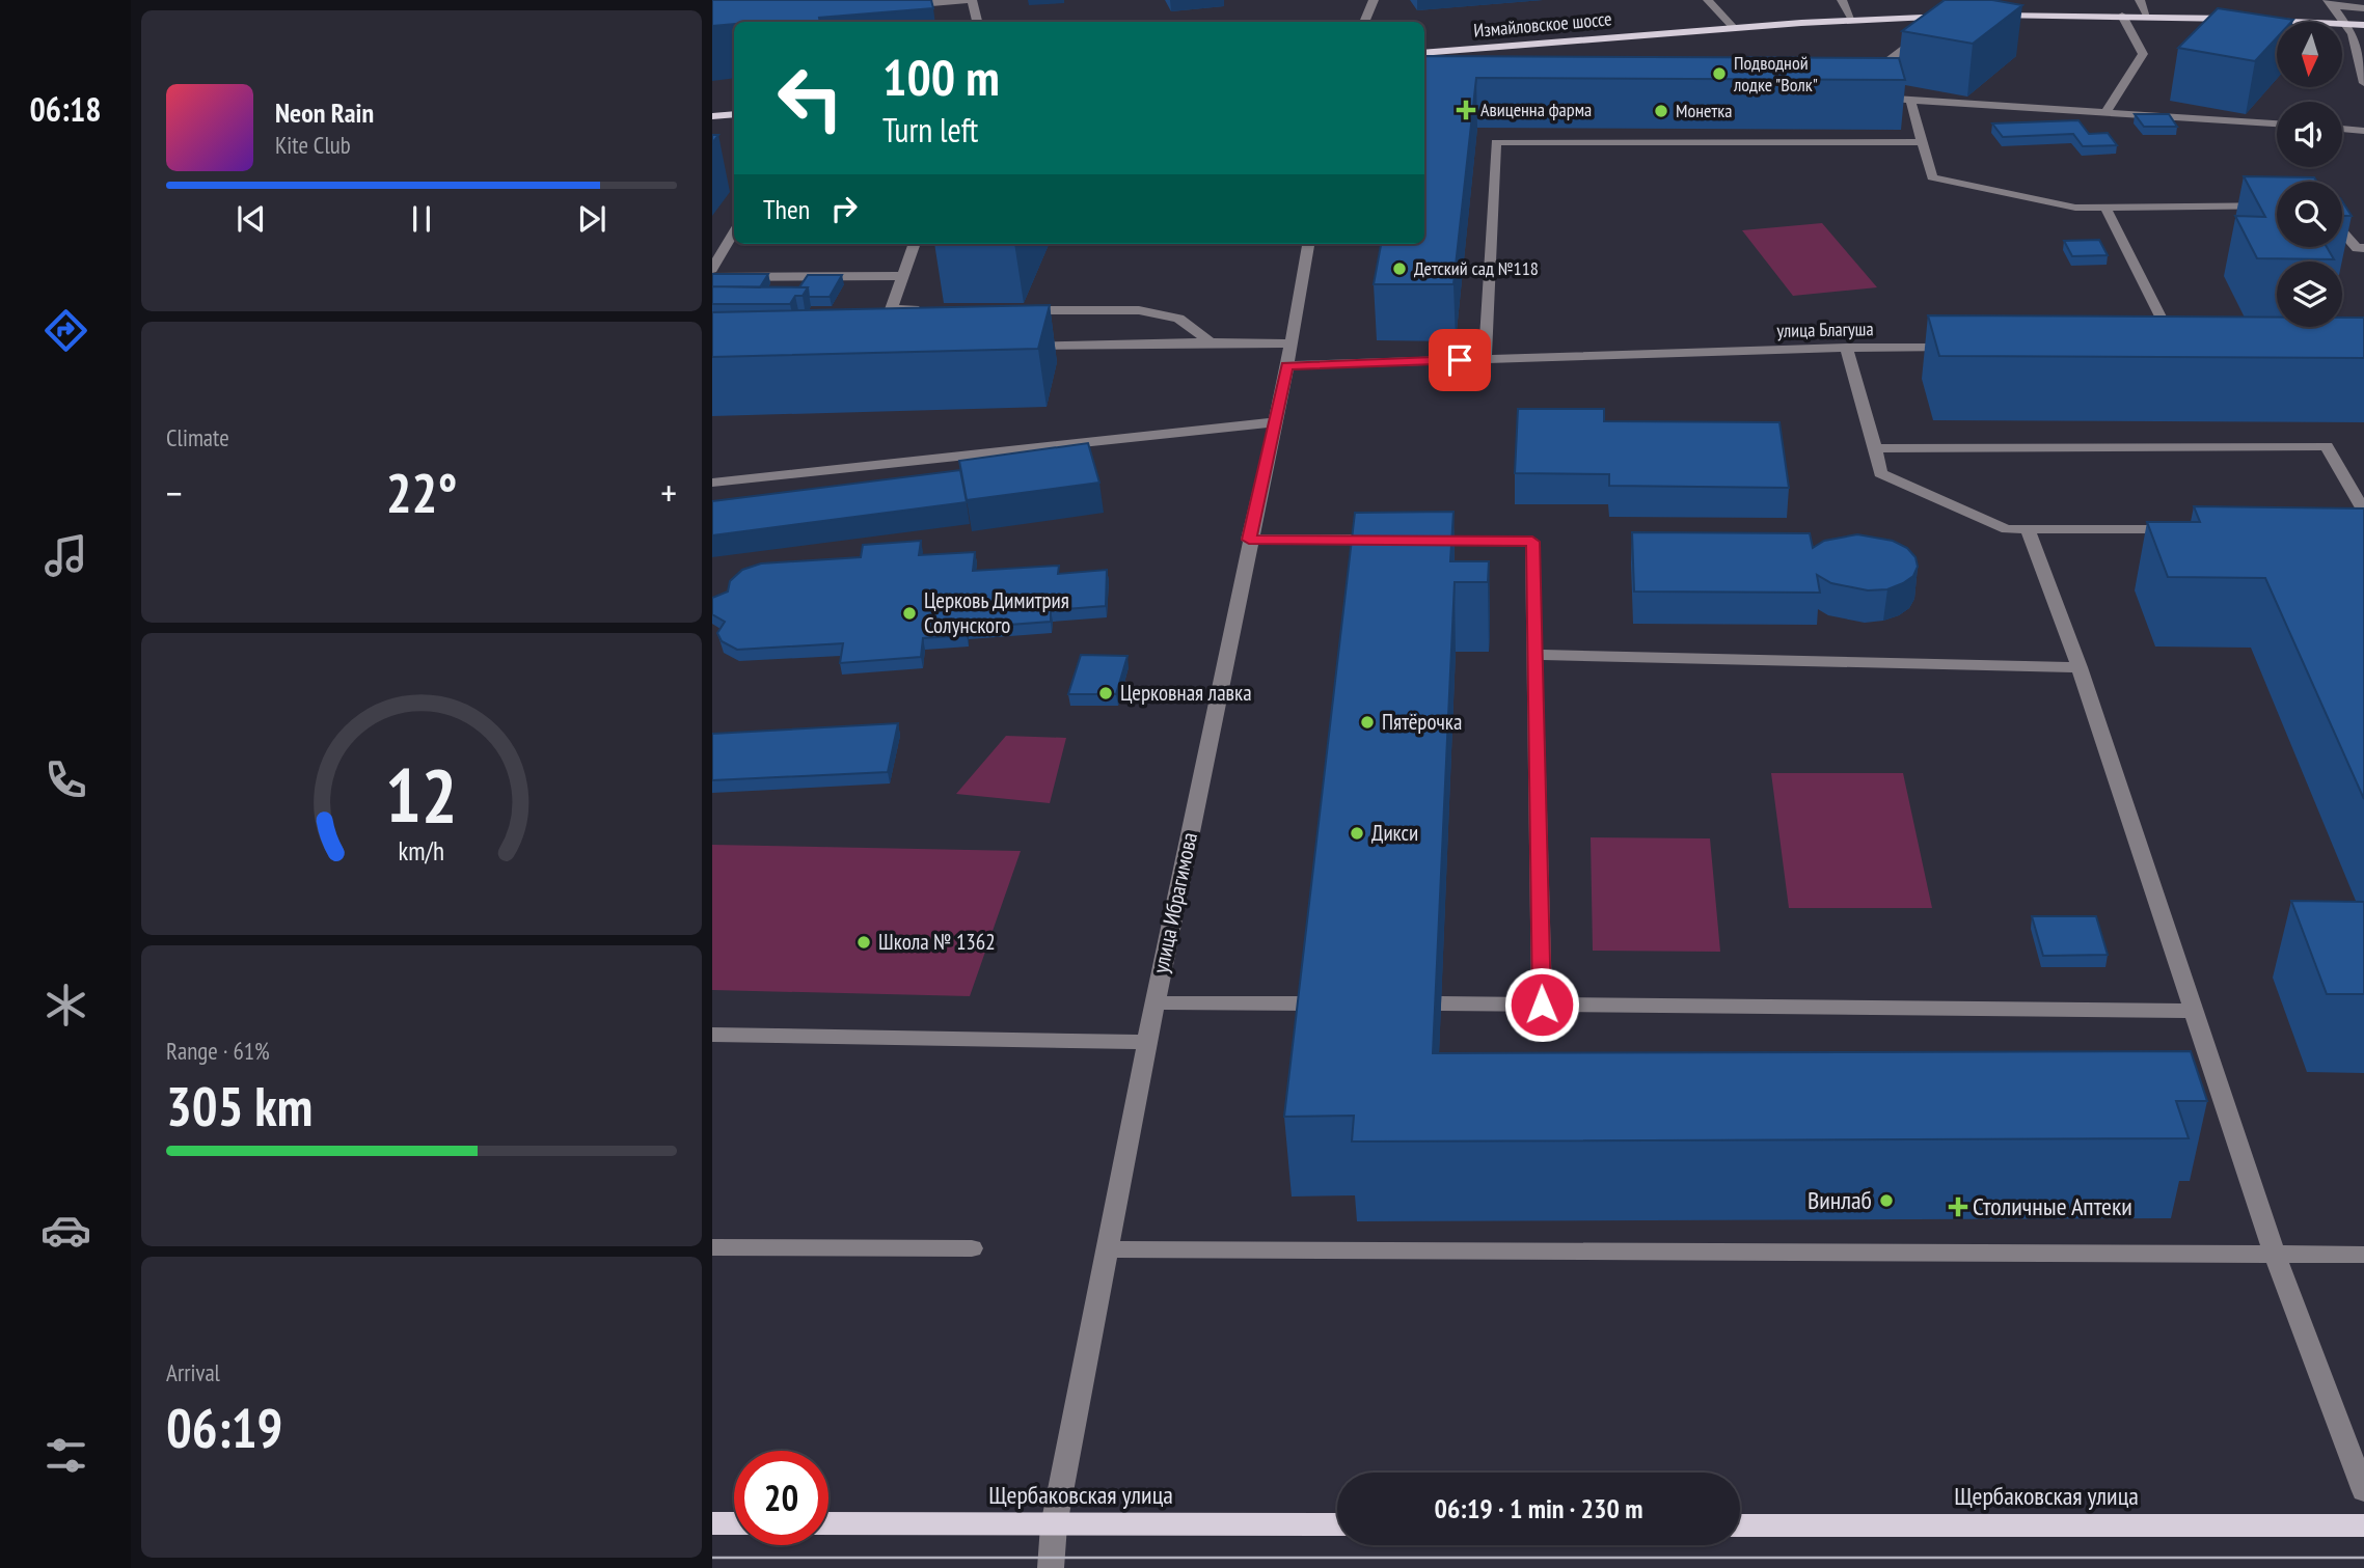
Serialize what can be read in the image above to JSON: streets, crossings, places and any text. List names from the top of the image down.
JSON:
{
  "streets": {
    "main road": ["Измайловское шоссе", "Щербаковская улица"],
    "street": ["улица Благуша", "улица Ибрагимова"]
  },
  "crossings": [
    ["улица Благуша", "улица Ибрагимова"],
    ["улица Ибрагимова", "Щербаковская улица"]
  ],
  "places": {
    "other": [
      "Подводной лодке \"Волк\"",
      "Монетка",
      "Детский сад №118",
      "Церковь Димитрия Солунского",
      "Церковная лавка",
      "Пятёрочка",
      "Дикси",
      "Школа № 1362",
      "Винлаб"
    ],
    "health": ["Авиценна фарма", "Столичные Аптеки"]
  },
  "north": "bottom",
  "page": {
    "tabs": "06:18",
    "turn": ["100 m", "Turn left"],
    "song": ["Neon Rain", "Kite Club"],
    "then": "Then",
    "tile": [
      "Climate",
      ["Range · 61%", "305 km"],
      ["Arrival", "06:19"]
    ],
    "heat": ["−", "22°", "+"],
    "limit": "20",
    "trip": "06:19 · 1 min · 230 m",
    "gauge": ["12", "km/h"]
  }
}
